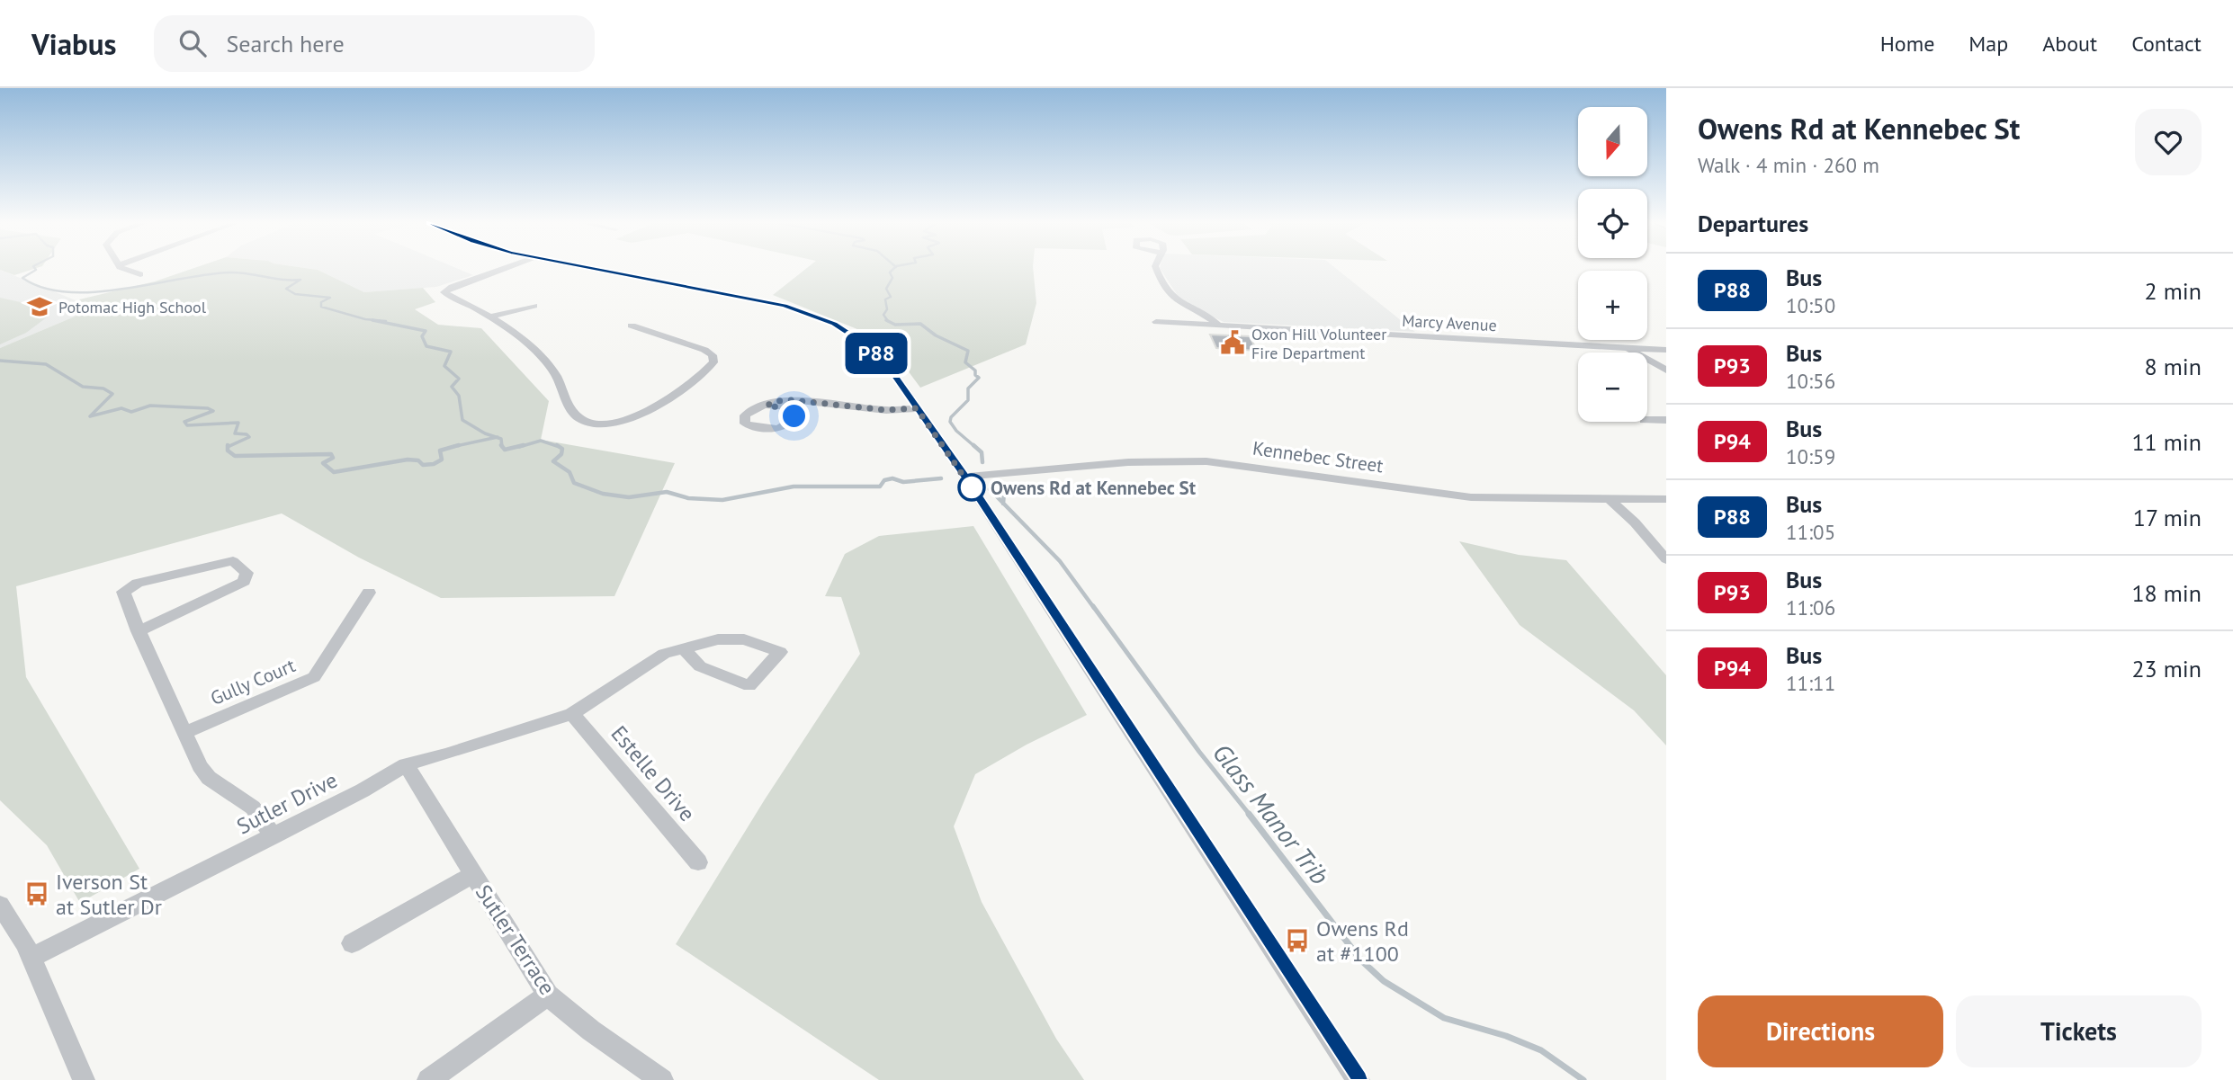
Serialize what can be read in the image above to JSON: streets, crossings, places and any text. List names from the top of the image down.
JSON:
{
  "streets": {
    "street": [
      "Marcy Avenue",
      "Kennebec Street",
      "Gully Court",
      "Estelle Drive",
      "Sutler Drive",
      "Sutler Terrace"
    ]
  },
  "crossings": [
    ["Estelle Drive", "Sutler Drive"],
    ["Sutler Drive", "Sutler Terrace"]
  ],
  "water": ["Glass Manor Trib"],
  "places": {
    "school or university": ["Potomac High School"],
    "public building": ["Oxon Hill Volunteer Fire Department"],
    "other": ["Owens Rd at Kennebec St"],
    "bus stop": ["Iverson St at Sutler Dr", "Owens Rd at #1100"]
  },
  "lines": ["bus line P88"],
  "north": "bottom",
  "page": {
    "header": "Viabus",
    "search": "Search here",
    "nav": [
      "Home",
      "Map",
      "About",
      "Contact"
    ],
    "on_map": "P88",
    "heading": [
      ["Owens Rd at Kennebec St", "Walk · 4 min · 260 m"],
      "Departures"
    ],
    "map_buttons": ["+", "−"],
    "list": [
      {
        "mark": "P88",
        "name": "Bus",
        "note": "10:50",
        "value": "2 min"
      },
      {
        "mark": "P93",
        "name": "Bus",
        "note": "10:56",
        "value": "8 min"
      },
      {
        "mark": "P94",
        "name": "Bus",
        "note": "10:59",
        "value": "11 min"
      },
      {
        "mark": "P88",
        "name": "Bus",
        "note": "11:05",
        "value": "17 min"
      },
      {
        "mark": "P93",
        "name": "Bus",
        "note": "11:06",
        "value": "18 min"
      },
      {
        "mark": "P94",
        "name": "Bus",
        "note": "11:11",
        "value": "23 min"
      }
    ],
    "buttons": ["Directions", "Tickets"]
  }
}
